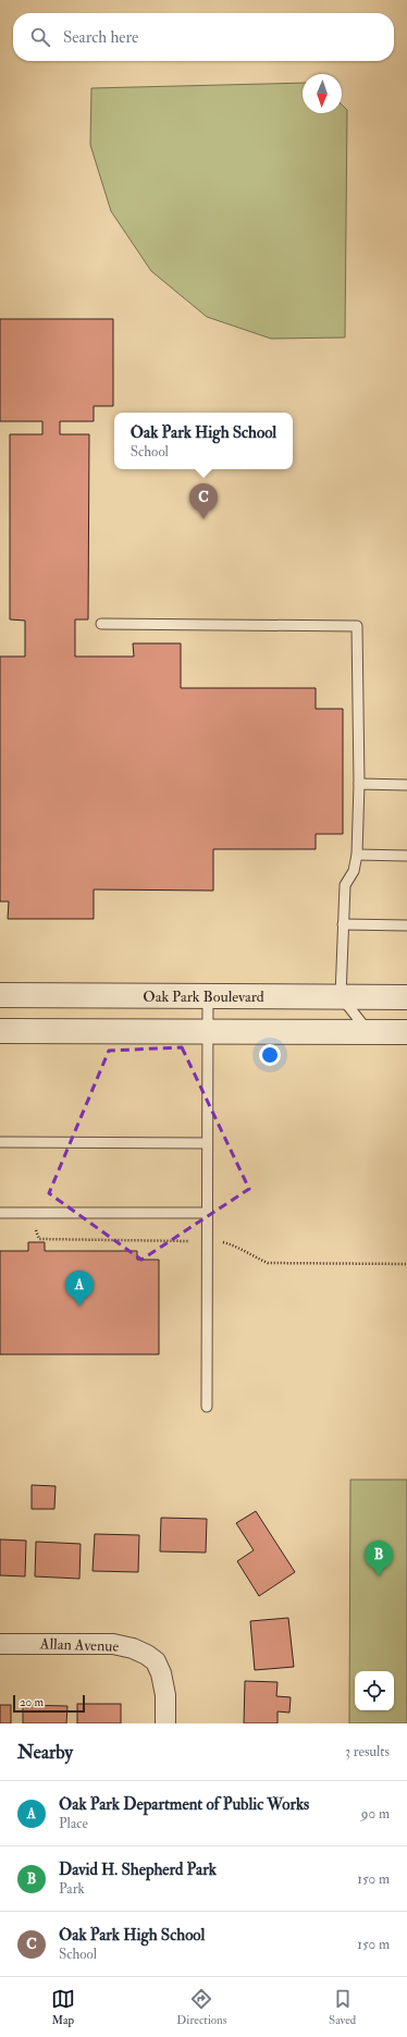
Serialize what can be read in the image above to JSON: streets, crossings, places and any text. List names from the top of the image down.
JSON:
{
  "streets": {
    "street": ["Oak Park Boulevard", "Allan Avenue"]
  },
  "scale_bar": "20 m",
  "north": "bottom",
  "page": {
    "search": "Search here",
    "popup": ["Oak Park High School", "School"],
    "pins": ["C", "A", "B"],
    "scale": "20 m",
    "heading": ["Nearby", "3 results"],
    "list": [
      {
        "mark": "A",
        "name": "Oak Park Department of Public Works",
        "note": "Place",
        "value": "90 m"
      },
      {
        "mark": "B",
        "name": "David H. Shepherd Park",
        "note": "Park",
        "value": "150 m"
      },
      {
        "mark": "C",
        "name": "Oak Park High School",
        "note": "School",
        "value": "150 m"
      }
    ],
    "nav": ["Map", "Directions", "Saved"]
  }
}
